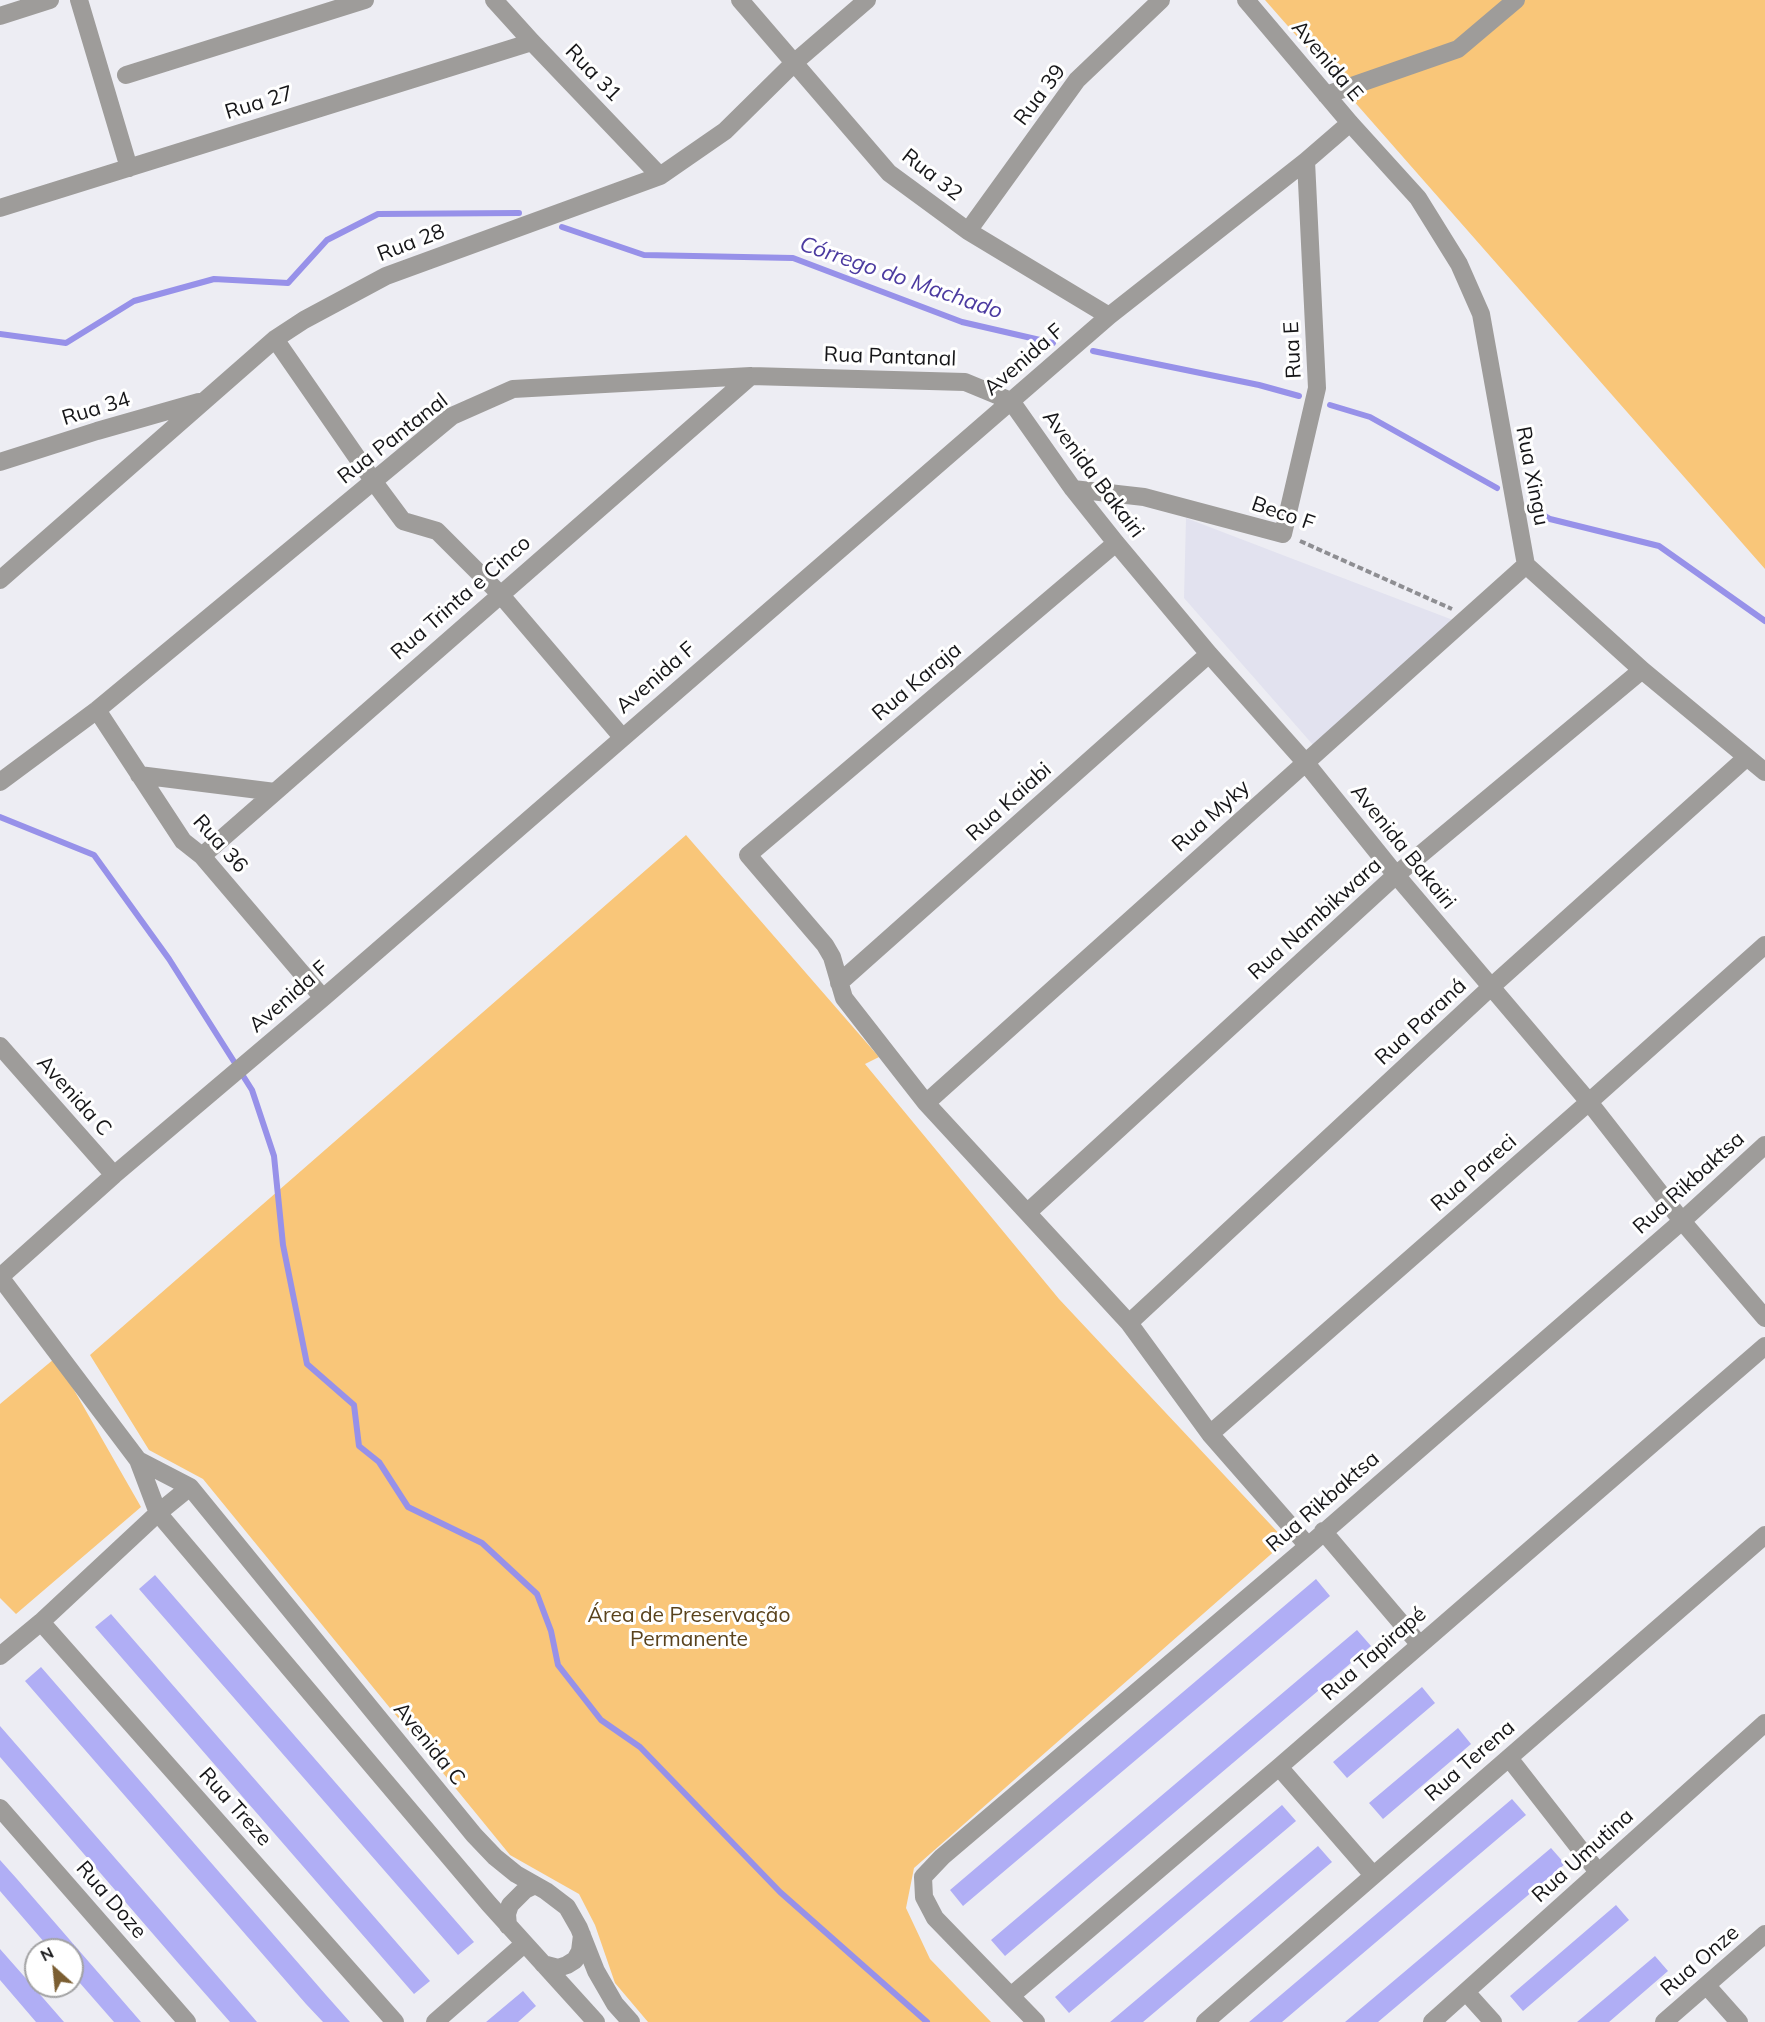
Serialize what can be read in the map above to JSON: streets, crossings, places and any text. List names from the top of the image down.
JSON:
{
  "streets": {
    "street": [
      "Avenida E",
      "Rua 31",
      "Rua 39",
      "Rua 27",
      "Rua 32",
      "Rua 28",
      "Rua E",
      "Rua Pantanal",
      "Avenida F",
      "Rua 34",
      "Avenida Bakairi",
      "Rua Xingu",
      "Beco F",
      "Rua Trinta e Cinco",
      "Rua Karaja",
      "Rua Kaiabi",
      "Rua Myky",
      "Rua 36",
      "Rua Nambikwara",
      "Rua Paraná",
      "Avenida C",
      "Rua Pareci",
      "Rua Rikbaktsa",
      "Rua Tapirapé",
      "Rua Terena",
      "Rua Treze",
      "Rua Umutina",
      "Rua Doze",
      "Rua Onze"
    ]
  },
  "crossings": [
    ["Avenida E", "Avenida F"],
    ["Avenida E", "Rua Xingu"],
    ["Rua 31", "Rua 27"],
    ["Rua 31", "Rua 28"],
    ["Rua 39", "Rua 32"],
    ["Rua 32", "Rua 28"],
    ["Rua 32", "Avenida F"],
    ["Rua 28", "Rua 34"],
    ["Rua E", "Avenida F"],
    ["Rua E", "Beco F"],
    ["Rua Pantanal", "Avenida F"],
    ["Rua Pantanal", "Avenida Bakairi"],
    ["Rua Pantanal", "Rua Trinta e Cinco"],
    ["Rua Pantanal", "Rua 36"],
    ["Avenida F", "Avenida Bakairi"],
    ["Avenida F", "Rua Xingu"],
    ["Avenida F", "Rua 36"],
    ["Avenida F", "Avenida C"],
    ["Avenida Bakairi", "Beco F"],
    ["Avenida Bakairi", "Rua Karaja"],
    ["Avenida Bakairi", "Rua Kaiabi"],
    ["Avenida Bakairi", "Rua Myky"],
    ["Avenida Bakairi", "Rua Nambikwara"],
    ["Avenida Bakairi", "Rua Paraná"],
    ["Avenida Bakairi", "Rua Pareci"],
    ["Avenida Bakairi", "Rua Rikbaktsa"],
    ["Rua Xingu", "Rua Myky"],
    ["Beco F", "Rua Myky"],
    ["Rua Trinta e Cinco", "Rua 36"],
    ["Rua Karaja", "Rua Kaiabi"],
    ["Rua Rikbaktsa", "Rua Tapirapé"]
  ],
  "water": ["Córrego do Machado"],
  "parks": ["Área de Preservação Permanente"],
  "north": "top left"
}
